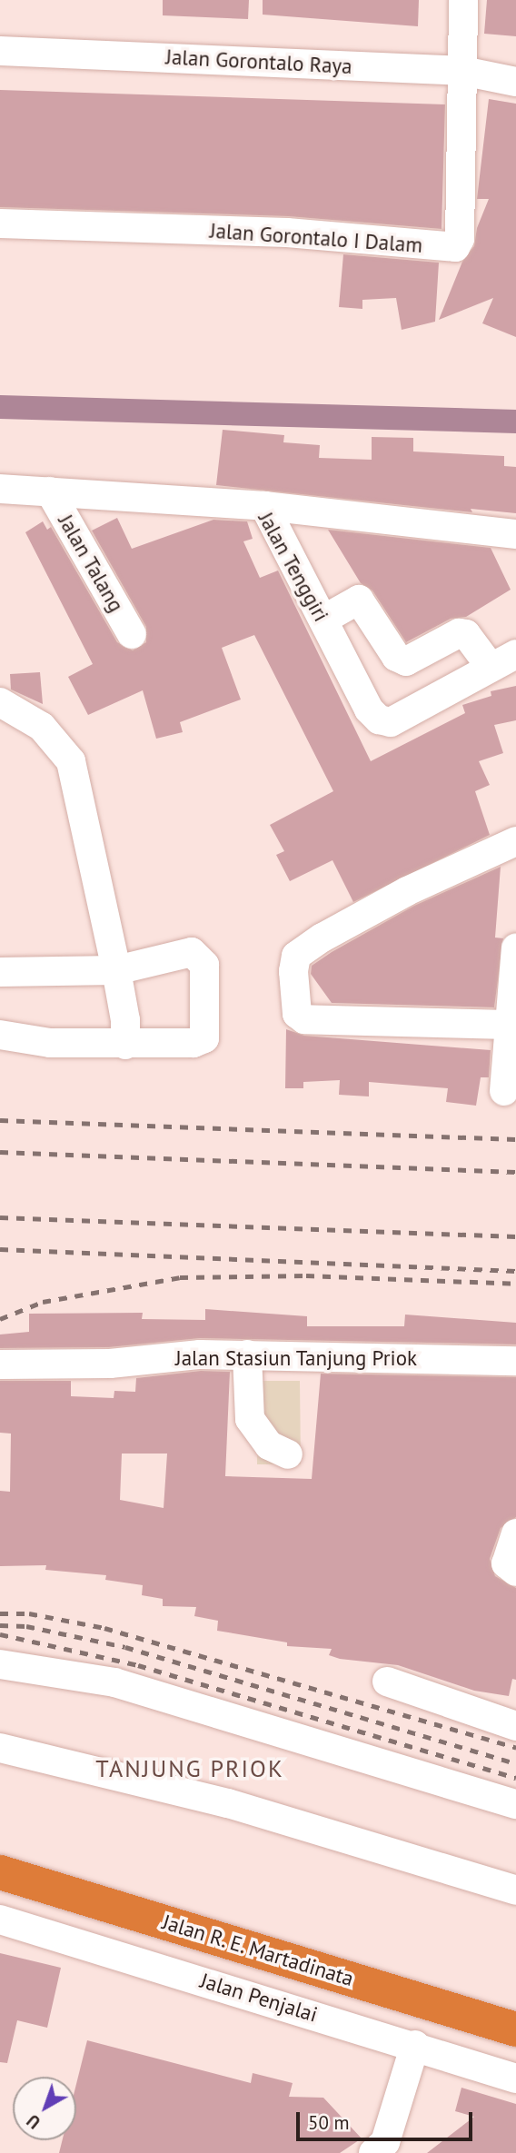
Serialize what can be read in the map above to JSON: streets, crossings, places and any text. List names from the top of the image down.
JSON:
{
  "streets": {
    "highway": ["Jalan R. E. Martadinata"],
    "street": [
      "Jalan Gorontalo Raya",
      "Jalan Gorontalo I Dalam",
      "Jalan Talang",
      "Jalan Tenggiri",
      "Jalan Stasiun Tanjung Priok",
      "Jalan Penjalai"
    ]
  },
  "crossings": [
    ["Jalan Gorontalo Raya", "Jalan Gorontalo I Dalam"],
    ["Jalan Talang", "Jalan Tenggiri"]
  ],
  "districts": ["TANJUNG PRIOK"],
  "scale_bar": "50 m",
  "north": "bottom left"
}
